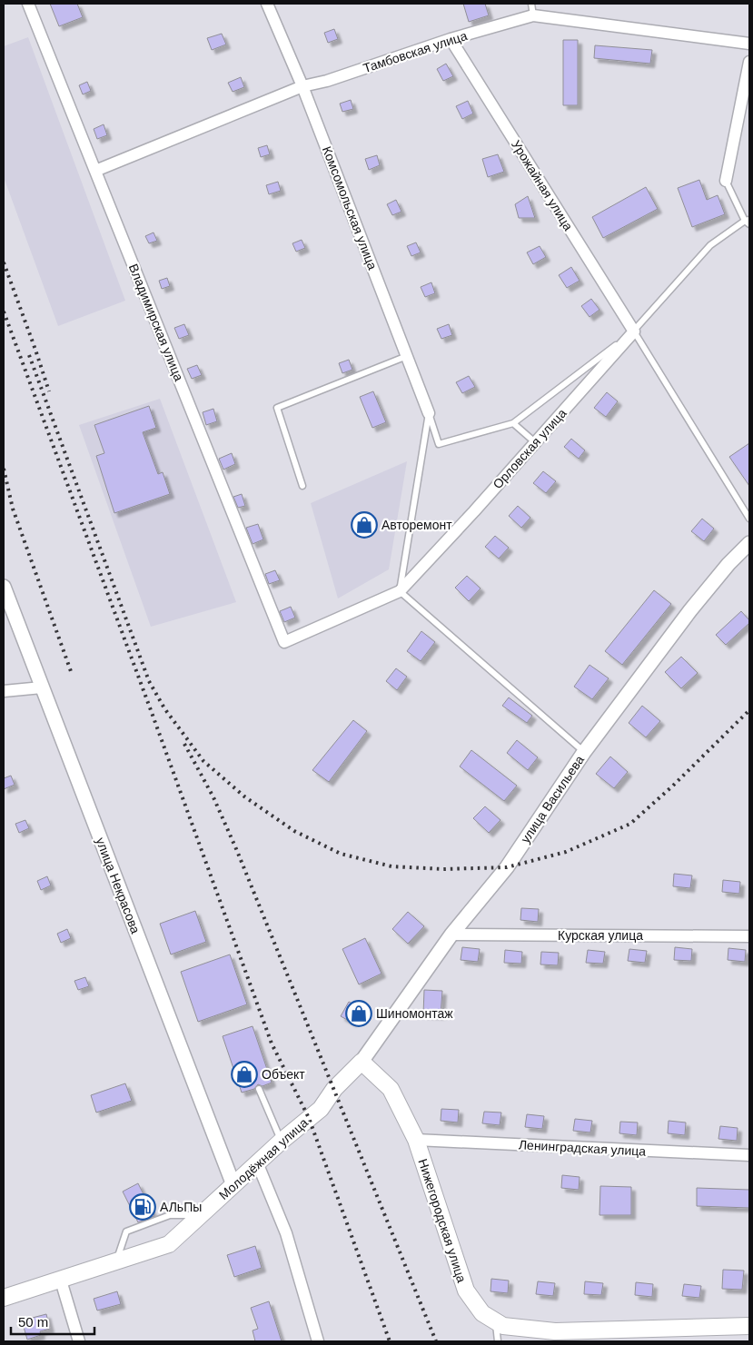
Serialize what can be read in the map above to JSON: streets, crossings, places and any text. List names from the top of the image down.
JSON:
{
  "streets": {
    "main road": ["Молодёжная улица", "Нижегородская улица"],
    "street": [
      "Тамбовская улица",
      "Урожайная улица",
      "Комсомольская улица",
      "Владимирская улица",
      "Орловская улица",
      "улица Васильева",
      "улица Некрасова",
      "Курская улица",
      "Ленинградская улица"
    ]
  },
  "crossings": [
    ["Тамбовская улица", "Урожайная улица"],
    ["Тамбовская улица", "Комсомольская улица"],
    ["Тамбовская улица", "Владимирская улица"],
    ["Урожайная улица", "Орловская улица"],
    ["Владимирская улица", "Орловская улица"],
    ["улица Васильева", "Курская улица"],
    ["улица Васильева", "Молодёжная улица"],
    ["улица Васильева", "Нижегородская улица"],
    ["улица Некрасова", "Молодёжная улица"],
    ["Ленинградская улица", "Нижегородская улица"],
    ["Молодёжная улица", "Нижегородская улица"]
  ],
  "places": {
    "shop": ["Авторемонт", "Шиномонтаж", "Объект"],
    "fuel station": ["АЛьПы"]
  },
  "scale_bar": "50 m"
}
